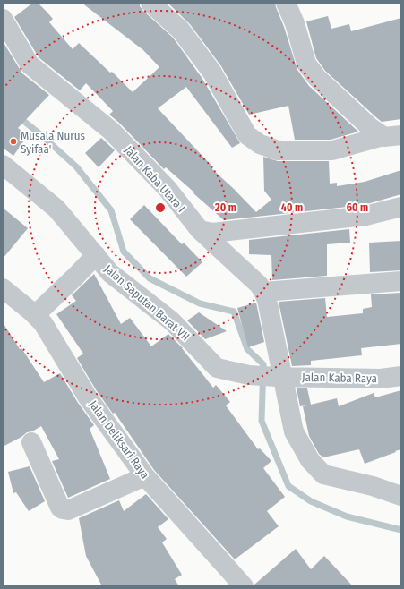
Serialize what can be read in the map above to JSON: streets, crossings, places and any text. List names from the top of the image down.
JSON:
{
  "streets": {
    "street": [
      "Jalan Kaba Utara I",
      "Jalan Saputan Barat VII",
      "Jalan Kaba Raya",
      "Jalan Deliksari Raya"
    ]
  },
  "crossings": [
    ["Jalan Kaba Utara I", "Jalan Saputan Barat VII"],
    ["Jalan Kaba Utara I", "Jalan Kaba Raya"],
    ["Jalan Saputan Barat VII", "Jalan Kaba Raya"]
  ],
  "places": ["Musala Nurus Syifaa'"],
  "rings": ["20 m", "40 m", "60 m"]
}
